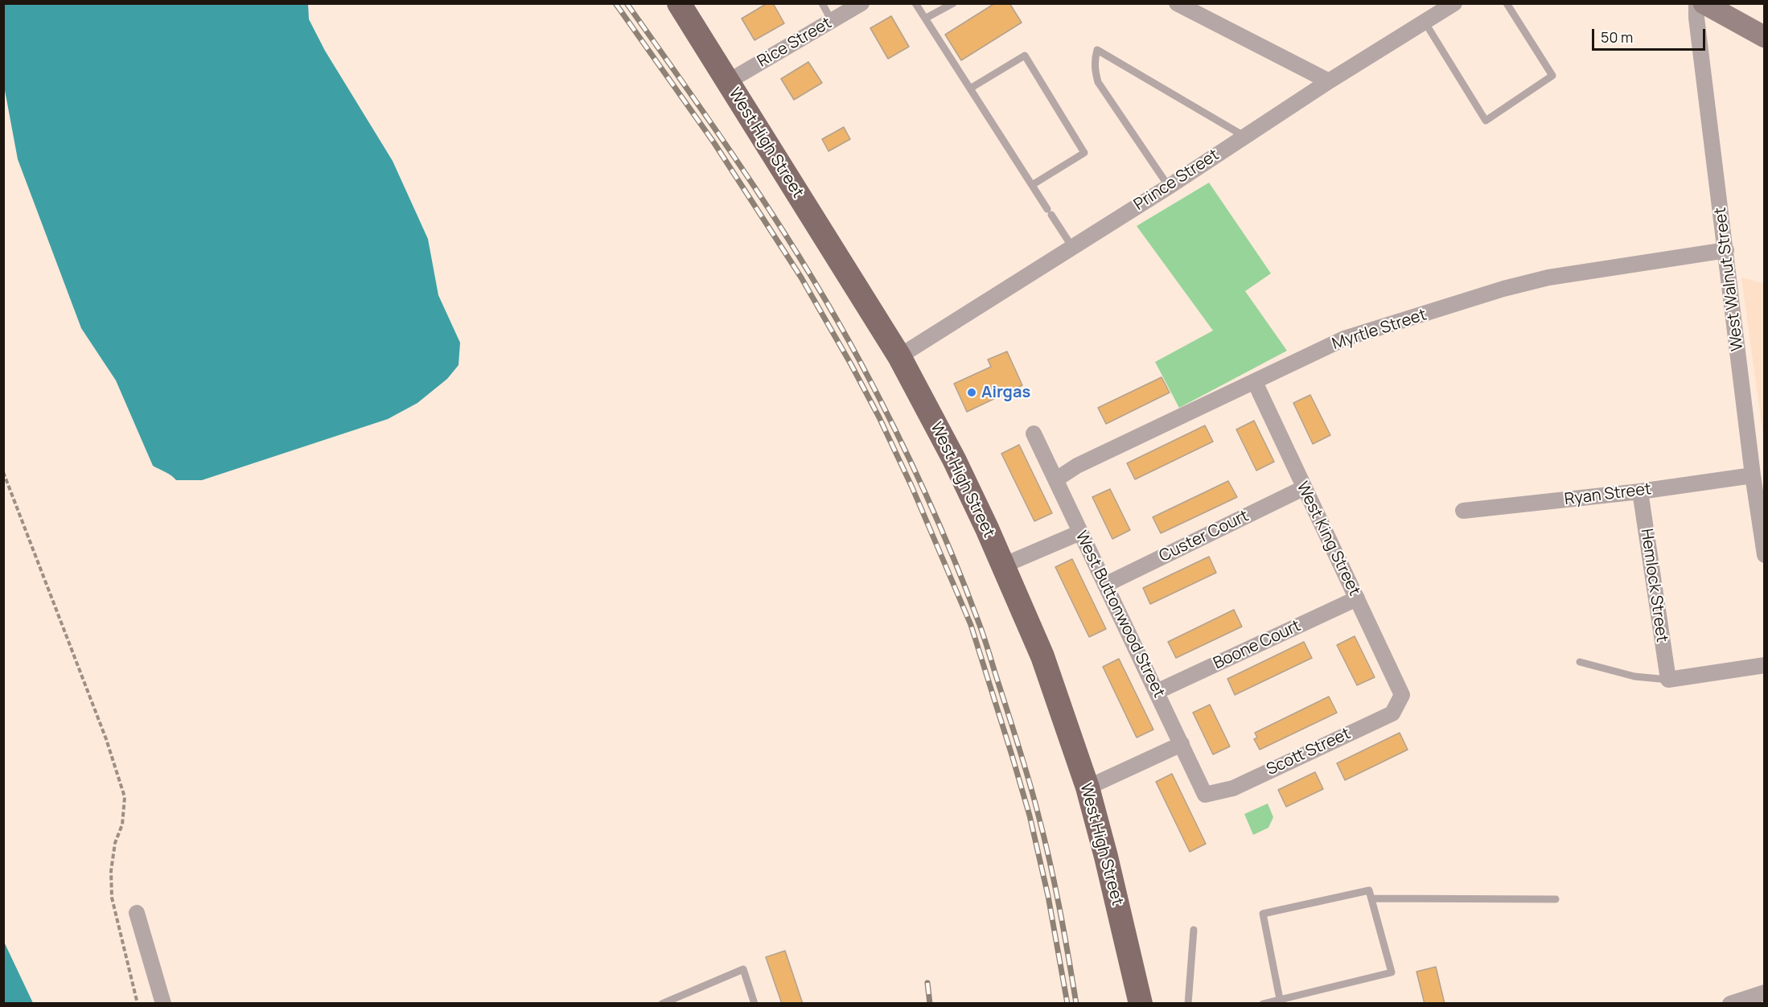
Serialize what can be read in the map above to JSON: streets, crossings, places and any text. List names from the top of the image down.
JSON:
{
  "streets": {
    "main road": ["West High Street"],
    "street": [
      "Rice Street",
      "Prince Street",
      "West Walnut Street",
      "Myrtle Street",
      "Ryan Street",
      "Custer Court",
      "West King Street",
      "Hemlock Street",
      "West Buttonwood Street",
      "Boone Court",
      "Scott Street"
    ]
  },
  "crossings": [
    ["Rice Street", "West High Street"],
    ["West High Street", "Prince Street"],
    ["West Walnut Street", "Myrtle Street"],
    ["West Walnut Street", "Ryan Street"],
    ["Myrtle Street", "West King Street"],
    ["Myrtle Street", "West Buttonwood Street"],
    ["Ryan Street", "Hemlock Street"],
    ["Custer Court", "West King Street"],
    ["Custer Court", "West Buttonwood Street"],
    ["West King Street", "Boone Court"],
    ["West King Street", "Scott Street"],
    ["West Buttonwood Street", "Boone Court"],
    ["West Buttonwood Street", "Scott Street"]
  ],
  "places": ["Airgas"],
  "scale_bar": "50 m"
}
